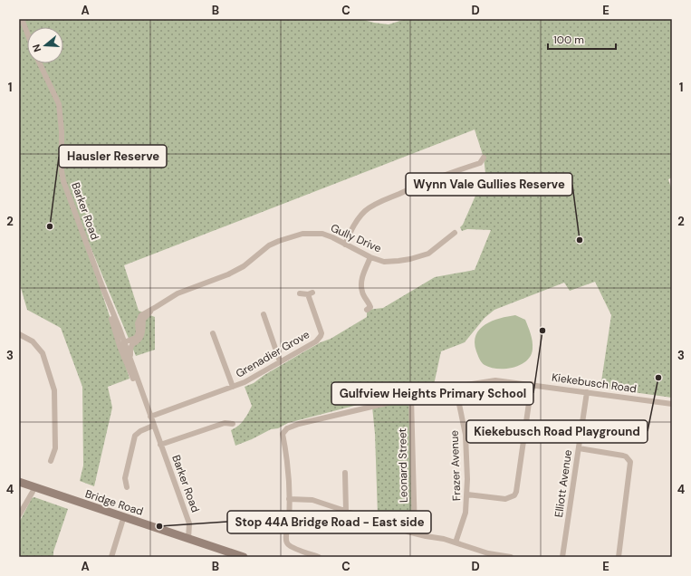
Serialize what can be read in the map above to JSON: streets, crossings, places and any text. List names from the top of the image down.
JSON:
{
  "streets": {
    "main road": ["Bridge Road"],
    "street": [
      "Barker Road",
      "Gully Drive",
      "Grenadier Grove",
      "Kiekebusch Road",
      "Leonard Street",
      "Frazer Avenue",
      "Elliott Avenue"
    ]
  },
  "crossings": [
    ["Barker Road", "Gully Drive"],
    ["Barker Road", "Grenadier Grove"],
    ["Barker Road", "Bridge Road"],
    ["Kiekebusch Road", "Leonard Street"],
    ["Kiekebusch Road", "Frazer Avenue"],
    ["Kiekebusch Road", "Elliott Avenue"]
  ],
  "places": [
    "Hausler Reserve",
    "Wynn Vale Gullies Reserve",
    "Gulfview Heights Primary School",
    "Kiekebusch Road Playground",
    "Stop 44A Bridge Road - East side"
  ],
  "scale_bar": "100 m",
  "north": "left",
  "grid": {
    "columns": [
      "A",
      "B",
      "C",
      "D",
      "E"
    ],
    "rows": [
      "1",
      "2",
      "3",
      "4"
    ]
  }
}
